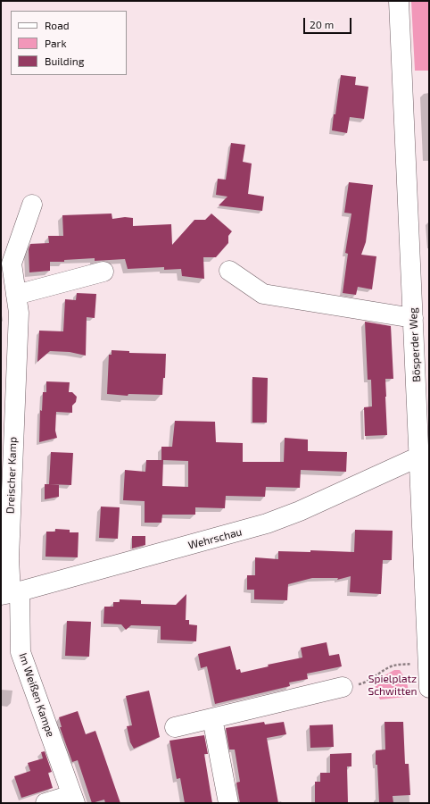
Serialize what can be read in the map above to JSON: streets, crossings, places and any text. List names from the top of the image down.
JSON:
{
  "streets": {
    "street": [
      "Bösperder Weg",
      "Dreischer Kamp",
      "Wehrschau",
      "Im Weißen Kampe"
    ]
  },
  "crossings": [
    ["Bösperder Weg", "Wehrschau"],
    ["Dreischer Kamp", "Wehrschau"],
    ["Dreischer Kamp", "Im Weißen Kampe"],
    ["Wehrschau", "Im Weißen Kampe"]
  ],
  "parks": ["Spielplatz Schwitten"],
  "legend": ["Road", "Park", "Building"],
  "scale_bar": "20 m"
}
